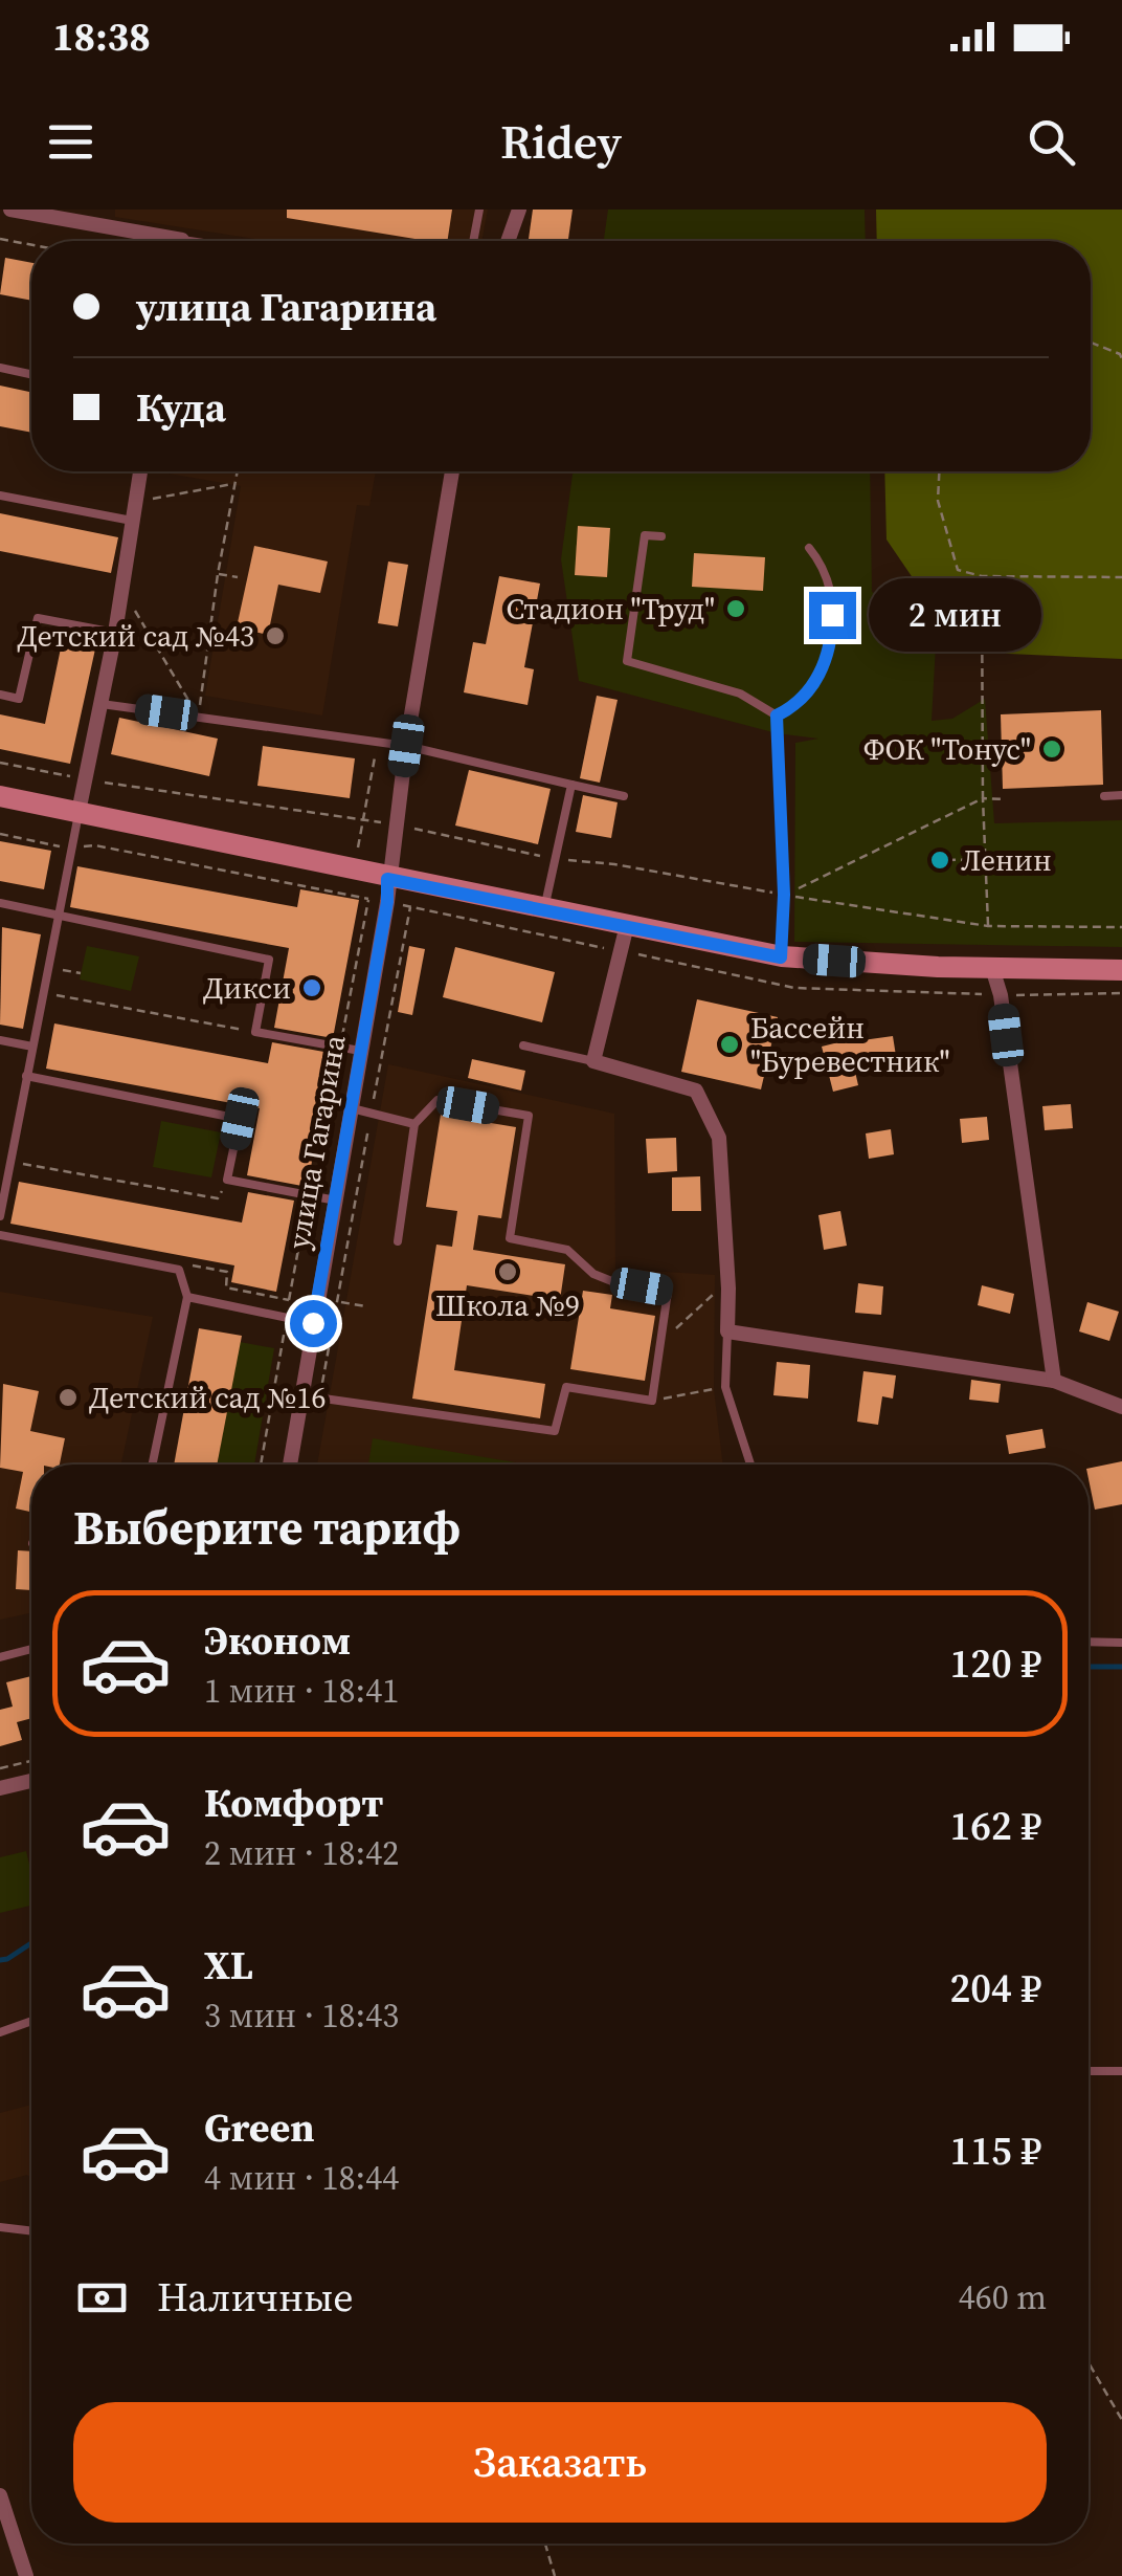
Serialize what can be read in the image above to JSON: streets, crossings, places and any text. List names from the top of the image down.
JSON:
{
  "streets": {
    "street": ["улица Гагарина"]
  },
  "places": [
    "Стадион \"Труд\"",
    "Детский сад №43",
    "ФОК \"Тонус\"",
    "Ленин",
    "Дикси",
    "Бассейн \"Буревестник\"",
    "Школа №9",
    "Детский сад №16"
  ],
  "page": {
    "status": "18:38",
    "header": "Ridey",
    "banner": ["улица Гагарина", "Куда"],
    "bubble": "2 мин",
    "heading": "Выберите тариф",
    "list": [
      {
        "name": "Эконом",
        "note": "1 мин · 18:41",
        "value": "120 ₽"
      },
      {
        "name": "Комфорт",
        "note": "2 мин · 18:42",
        "value": "162 ₽"
      },
      {
        "name": "XL",
        "note": "3 мин · 18:43",
        "value": "204 ₽"
      },
      {
        "name": "Green",
        "note": "4 мин · 18:44",
        "value": "115 ₽"
      }
    ],
    "pay": ["Наличные", "460 m"],
    "buttons": "Заказать"
  }
}
